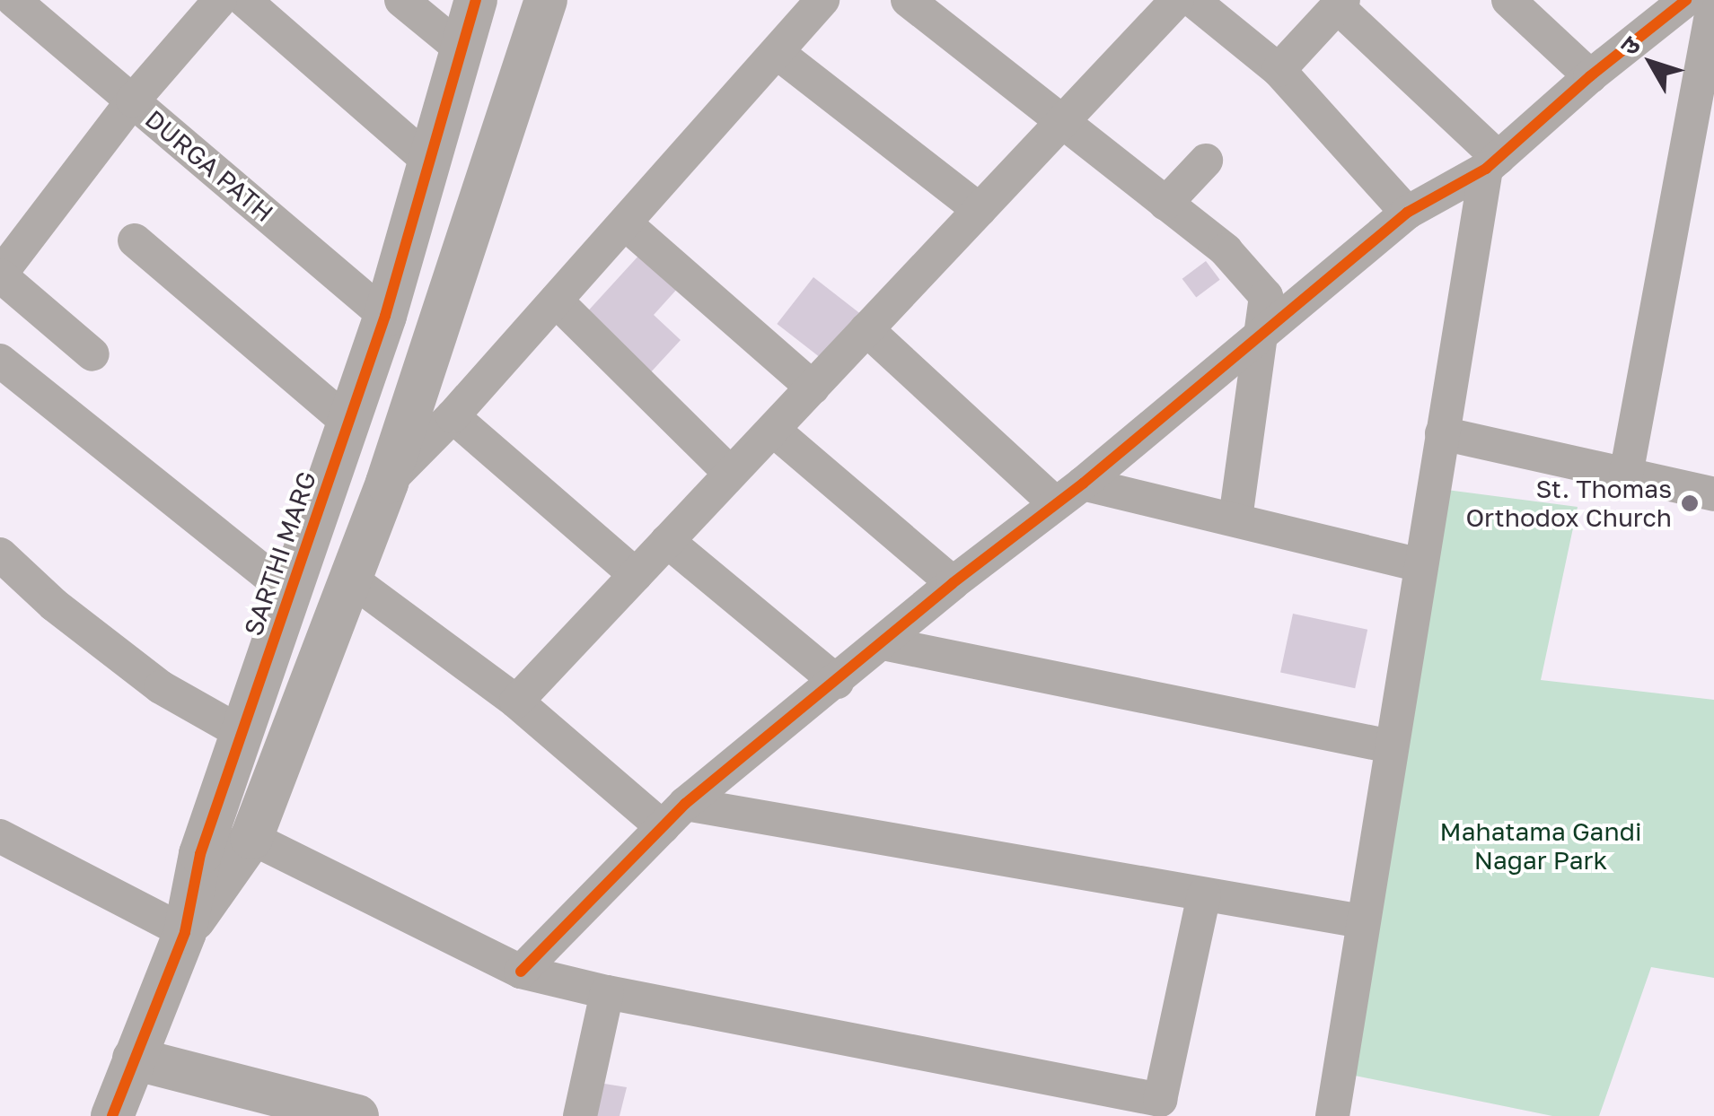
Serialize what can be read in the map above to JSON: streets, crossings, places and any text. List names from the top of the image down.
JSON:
{
  "streets": {
    "street": ["DURGA PATH", "SARTHI MARG"]
  },
  "crossings": [
    ["DURGA PATH", "SARTHI MARG"]
  ],
  "parks": ["Mahatama Gandi Nagar Park"],
  "places": ["St. Thomas Orthodox Church"],
  "north": "top left"
}
